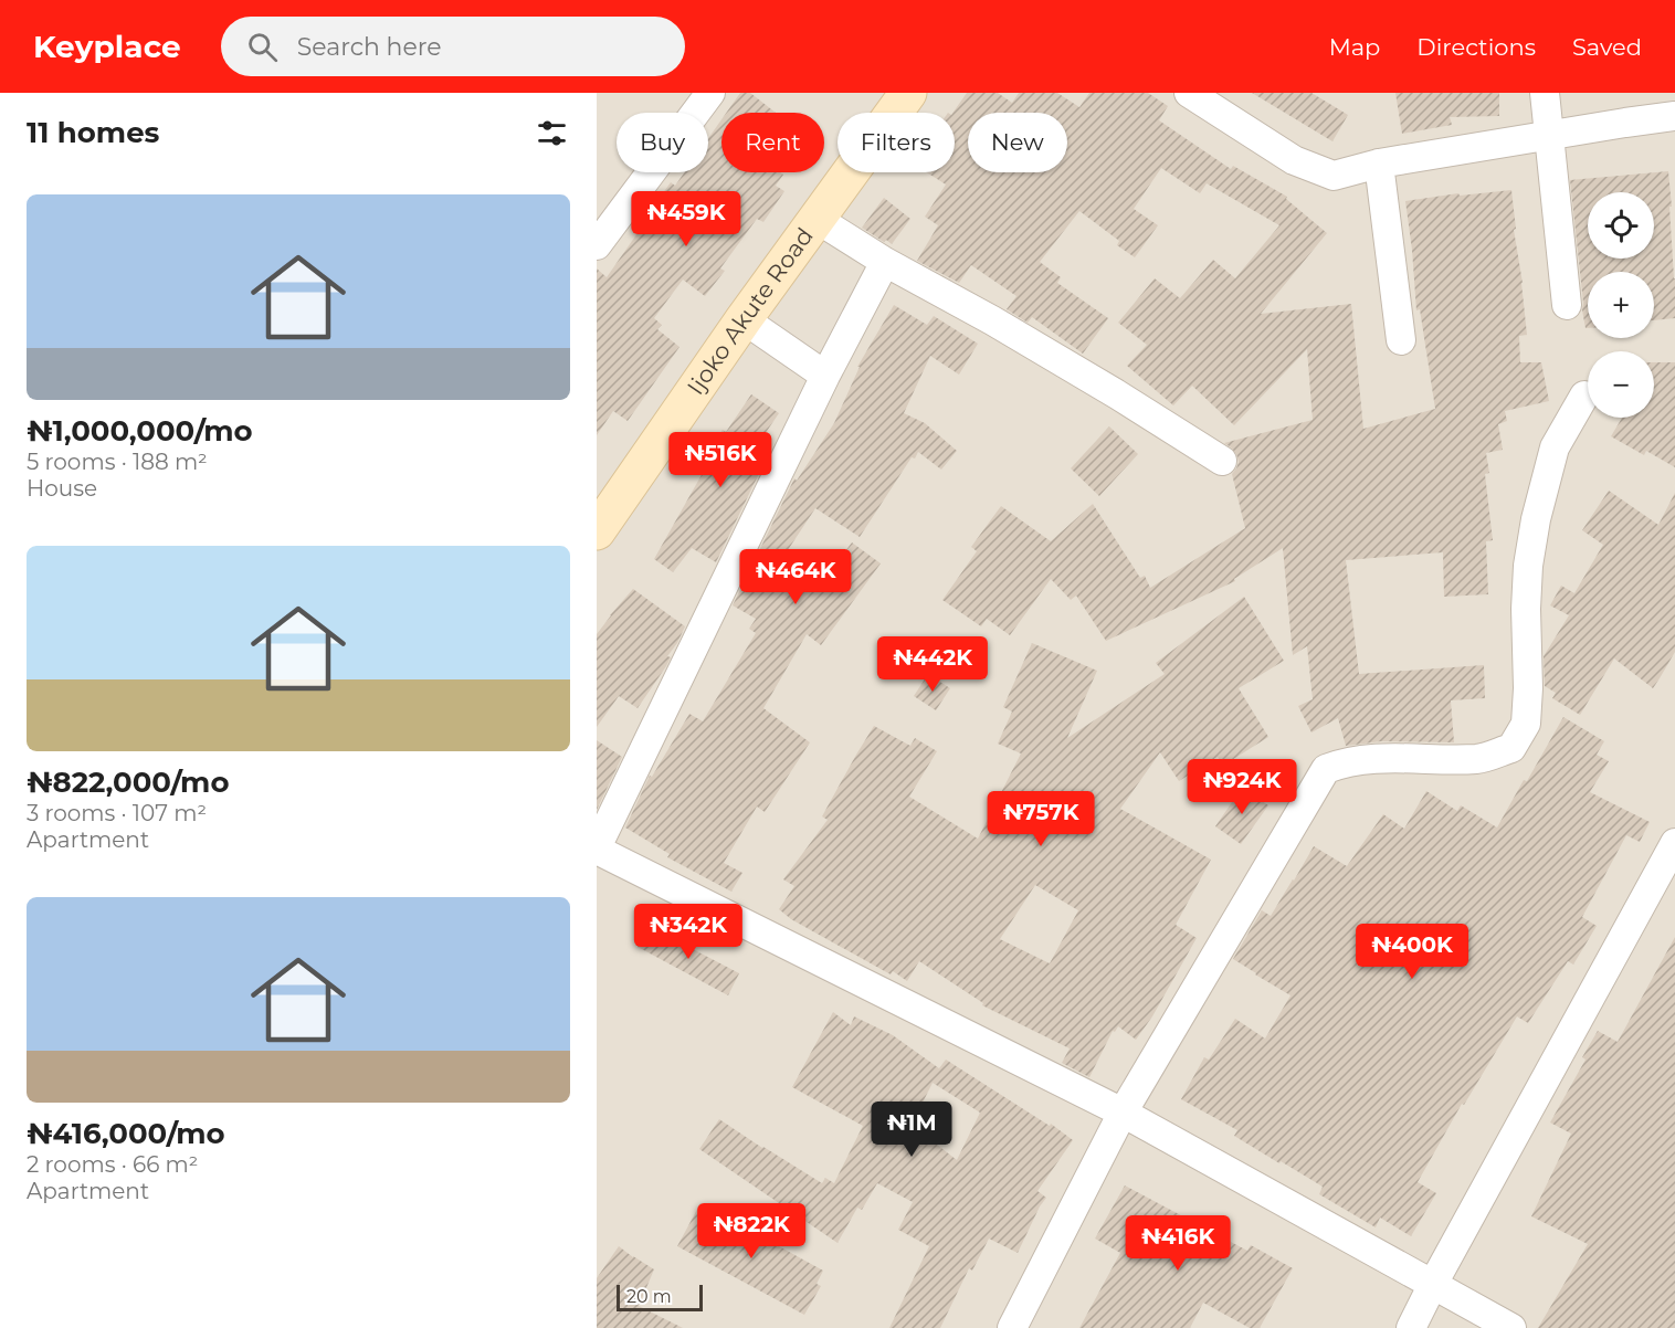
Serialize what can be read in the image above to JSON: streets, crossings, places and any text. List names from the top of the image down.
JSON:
{
  "streets": {
    "main road": ["Ijoko Akute Road"]
  },
  "scale_bar": "20 m",
  "page": {
    "header": "Keyplace",
    "search": "Search here",
    "nav": ["Map", "Directions", "Saved"],
    "heading": "11 homes",
    "chip": [
      "Buy",
      "Rent",
      "Filters",
      "New"
    ],
    "list": [
      {
        "name": "₦1,000,000/mo",
        "note": "5 rooms · 188 m² · House"
      },
      {
        "name": "₦822,000/mo",
        "note": "3 rooms · 107 m² · Apartment"
      },
      {
        "name": "₦416,000/mo",
        "note": "2 rooms · 66 m² · Apartment"
      }
    ],
    "price": [
      "₦459K",
      "₦516K",
      "₦464K",
      "₦442K",
      "₦924K",
      "₦757K",
      "₦342K",
      "₦400K",
      "₦1M",
      "₦822K",
      "₦416K"
    ],
    "map_buttons": ["+", "−"],
    "scale": "20 m"
  }
}
